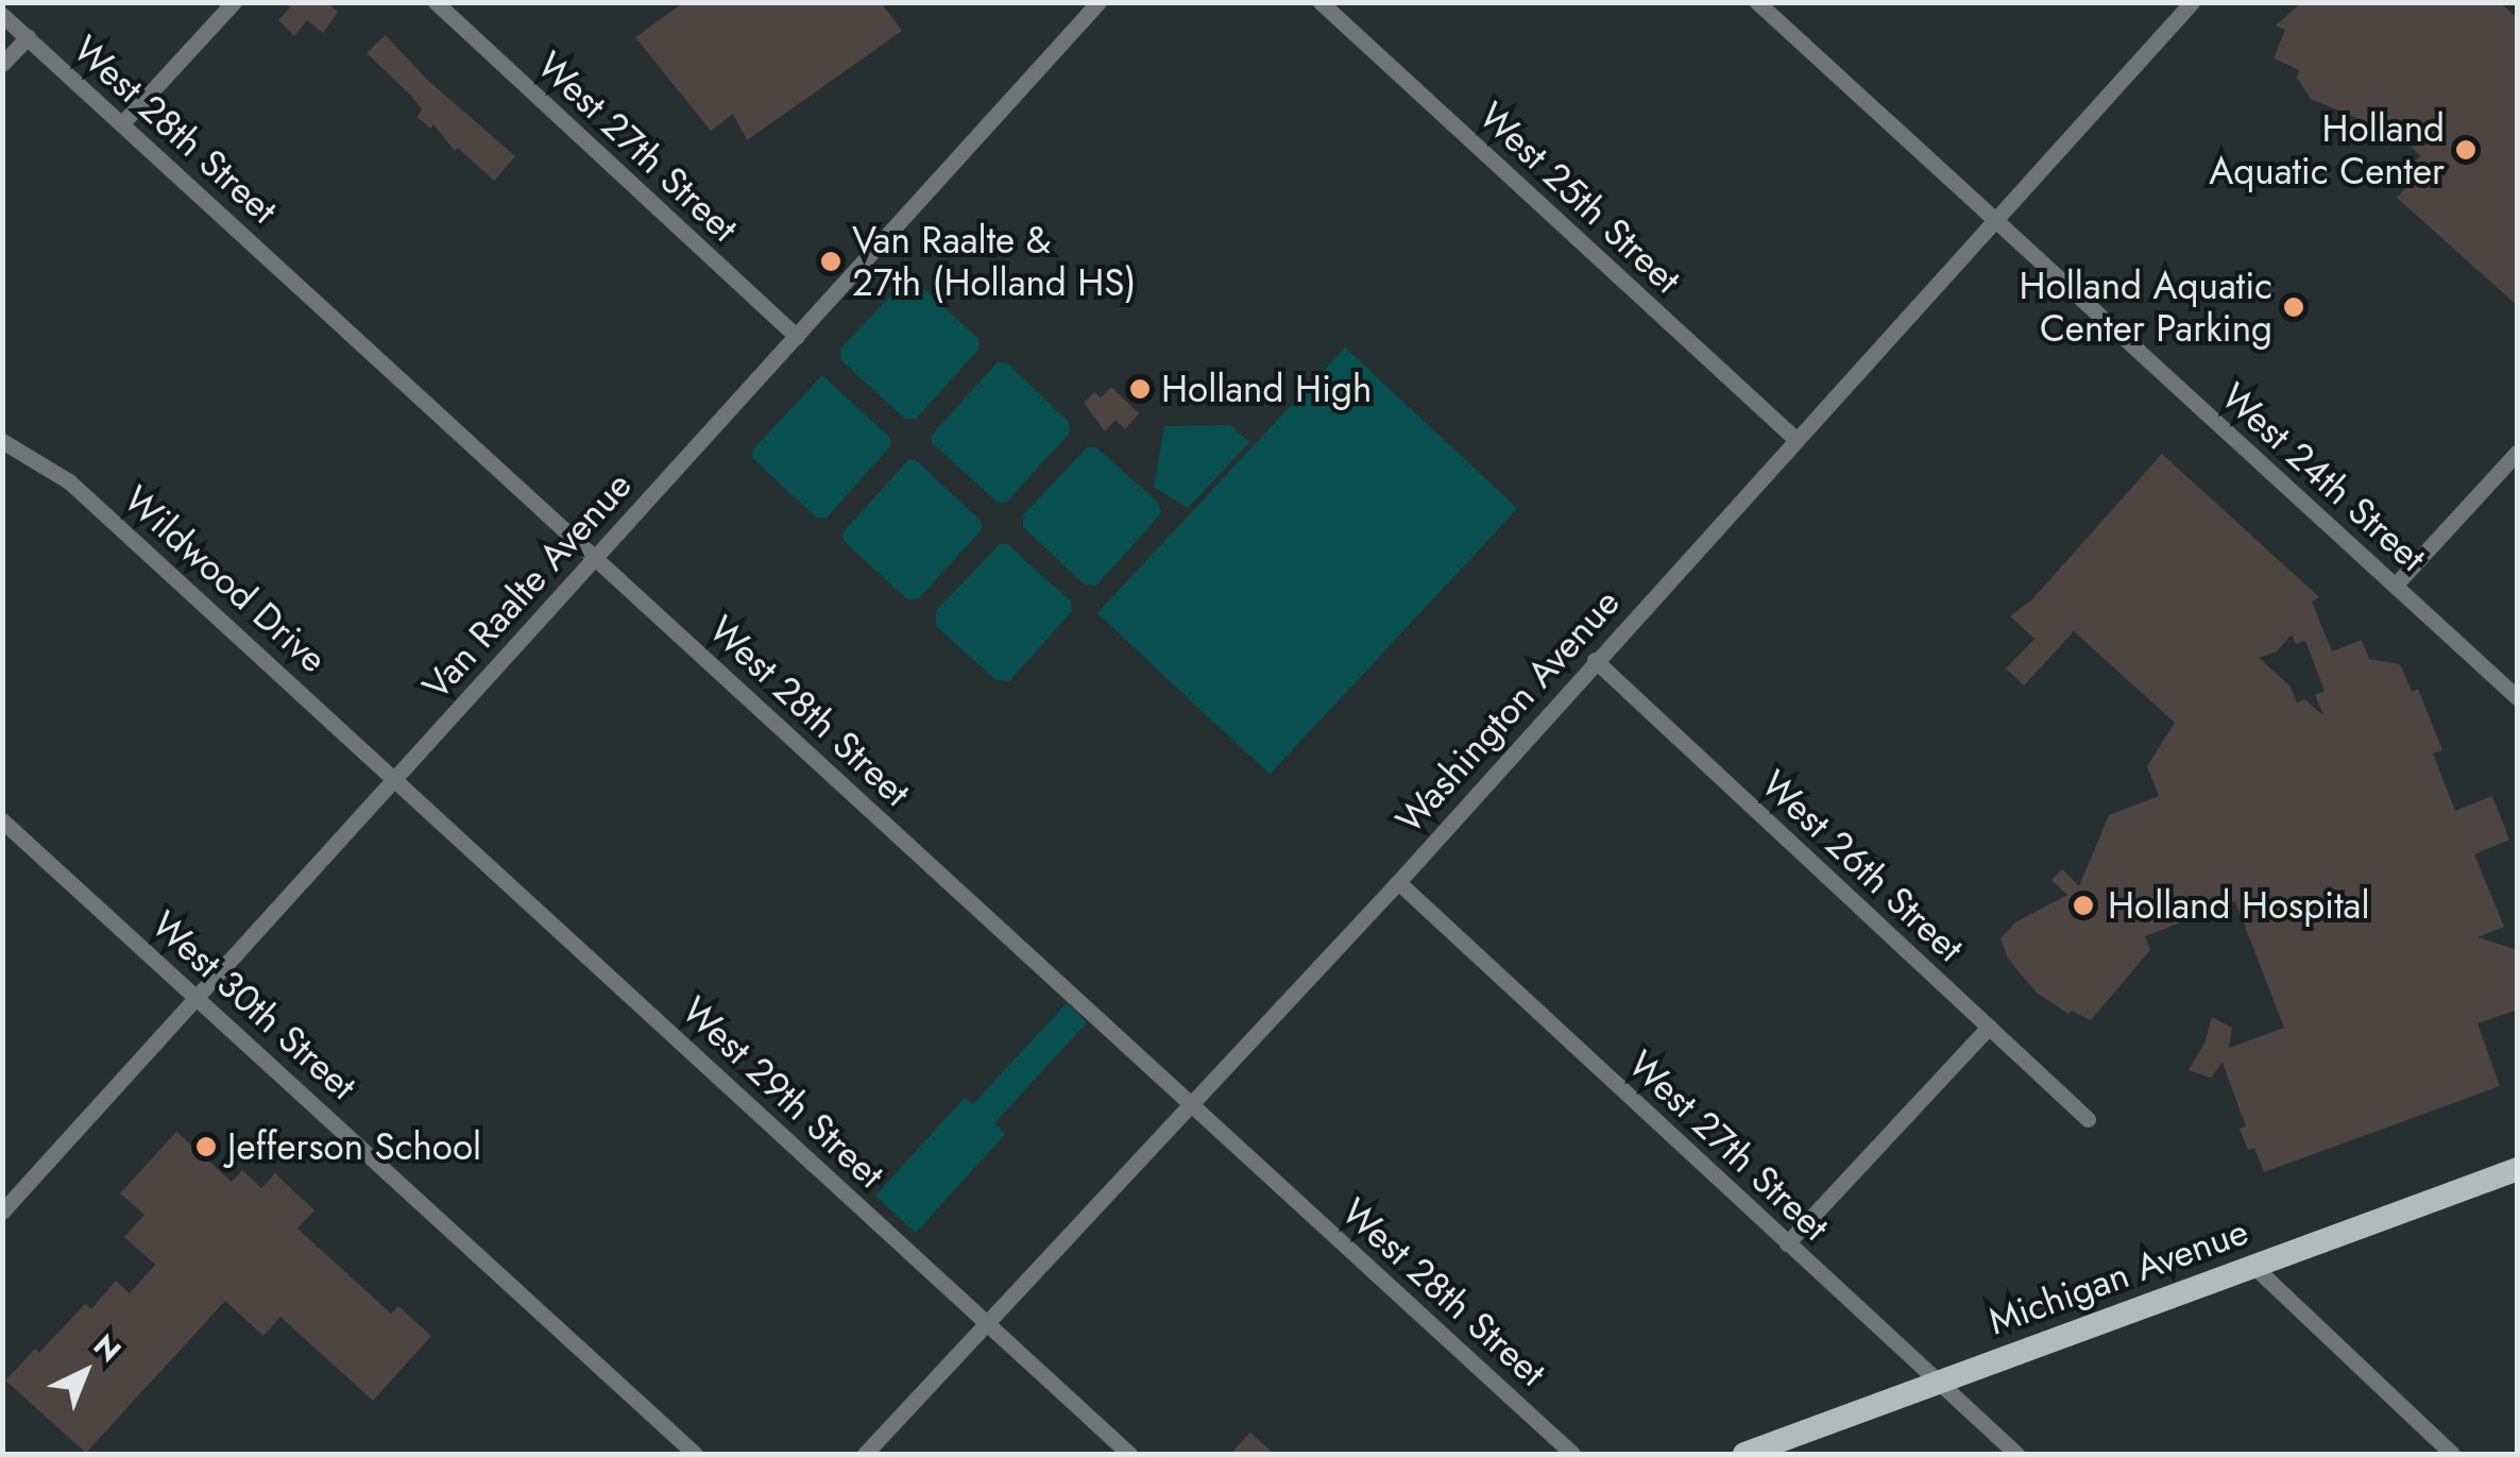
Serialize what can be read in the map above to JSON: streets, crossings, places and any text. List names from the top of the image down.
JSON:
{
  "streets": {
    "main road": ["Michigan Avenue"],
    "street": [
      "West 28th Street",
      "West 27th Street",
      "West 25th Street",
      "West 24th Street",
      "Wildwood Drive",
      "Van Raalte Avenue",
      "Washington Avenue",
      "West 26th Street",
      "West 30th Street",
      "West 29th Street"
    ]
  },
  "crossings": [
    ["West 28th Street", "Van Raalte Avenue"],
    ["West 28th Street", "Washington Avenue"],
    ["West 27th Street", "Van Raalte Avenue"],
    ["West 27th Street", "Washington Avenue"],
    ["West 27th Street", "Michigan Avenue"],
    ["West 25th Street", "Washington Avenue"],
    ["West 24th Street", "Washington Avenue"],
    ["Wildwood Drive", "Van Raalte Avenue"],
    ["Wildwood Drive", "West 29th Street"],
    ["Van Raalte Avenue", "West 30th Street"],
    ["Van Raalte Avenue", "West 29th Street"],
    ["Washington Avenue", "West 26th Street"],
    ["Washington Avenue", "West 29th Street"]
  ],
  "places": [
    "Holland Aquatic Center",
    "Van Raalte & 27th (Holland HS)",
    "Holland Aquatic Center Parking",
    "Holland High",
    "Holland Hospital",
    "Jefferson School"
  ],
  "north": "top right"
}
